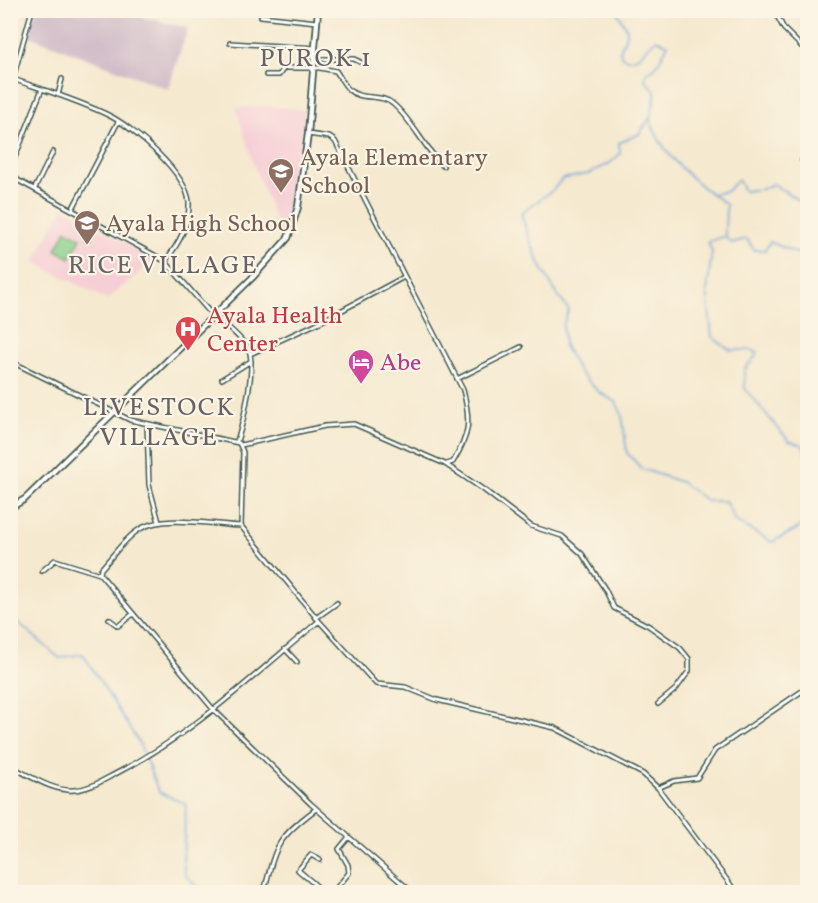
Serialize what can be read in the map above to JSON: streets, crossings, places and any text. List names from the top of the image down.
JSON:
{
  "districts": ["PUROK 1", "RICE VILLAGE", "LIVESTOCK VILLAGE"],
  "places": {
    "school or university": ["Ayala Elementary School", "Ayala High School"],
    "hospital": ["Ayala Health Center"],
    "hotel": ["Abe"]
  }
}
